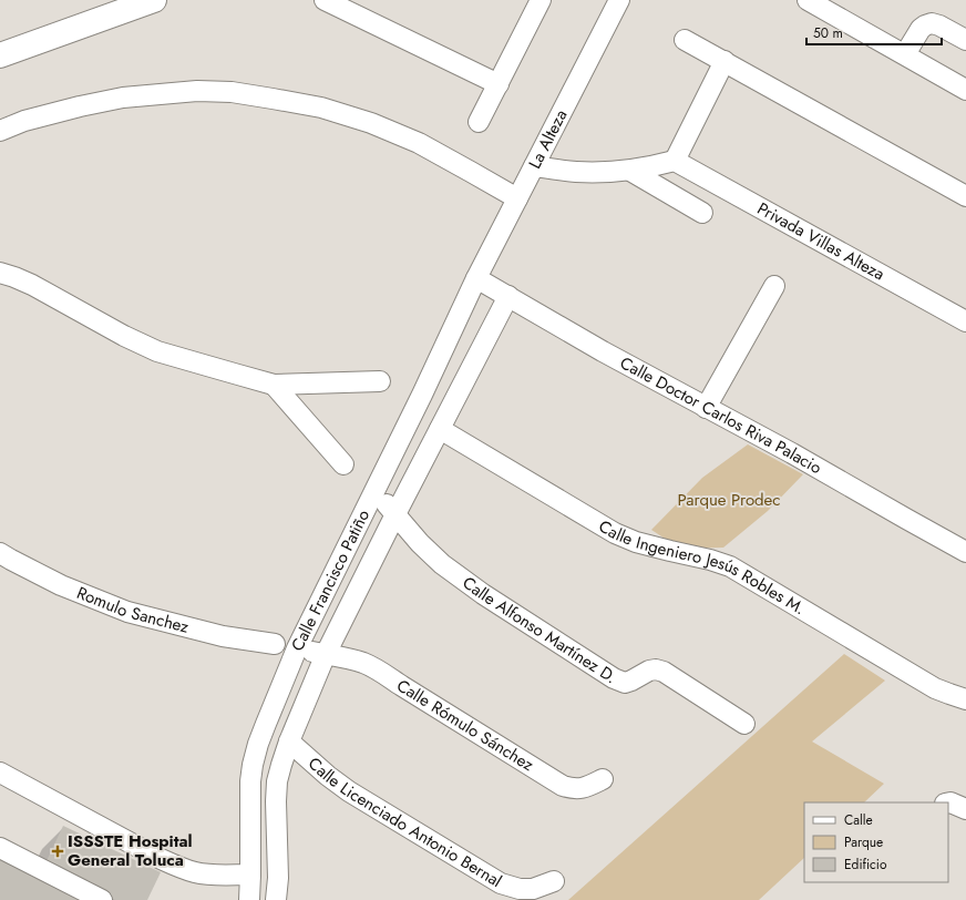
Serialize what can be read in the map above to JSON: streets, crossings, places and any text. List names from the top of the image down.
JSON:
{
  "streets": {
    "street": [
      "La Alteza",
      "Privada Villas Alteza",
      "Calle Doctor Carlos Riva Palacio",
      "Calle Ingeniero Jesús Robles M.",
      "Calle Francisco Patiño",
      "Romulo Sanchez",
      "Calle Alfonso Martínez D.",
      "Calle Rómulo Sánchez",
      "Calle Licenciado Antonio Bernal"
    ]
  },
  "crossings": [
    ["La Alteza", "Calle Doctor Carlos Riva Palacio"],
    ["La Alteza", "Calle Francisco Patiño"],
    ["Calle Doctor Carlos Riva Palacio", "Calle Francisco Patiño"],
    ["Calle Ingeniero Jesús Robles M.", "Calle Francisco Patiño"],
    ["Calle Francisco Patiño", "Calle Alfonso Martínez D."],
    ["Calle Francisco Patiño", "Calle Rómulo Sánchez"],
    ["Calle Francisco Patiño", "Calle Licenciado Antonio Bernal"]
  ],
  "parks": ["Parque Prodec"],
  "places": {
    "health": ["ISSSTE Hospital General Toluca"]
  },
  "legend": ["Calle", "Parque", "Edificio"],
  "scale_bar": "50 m"
}
